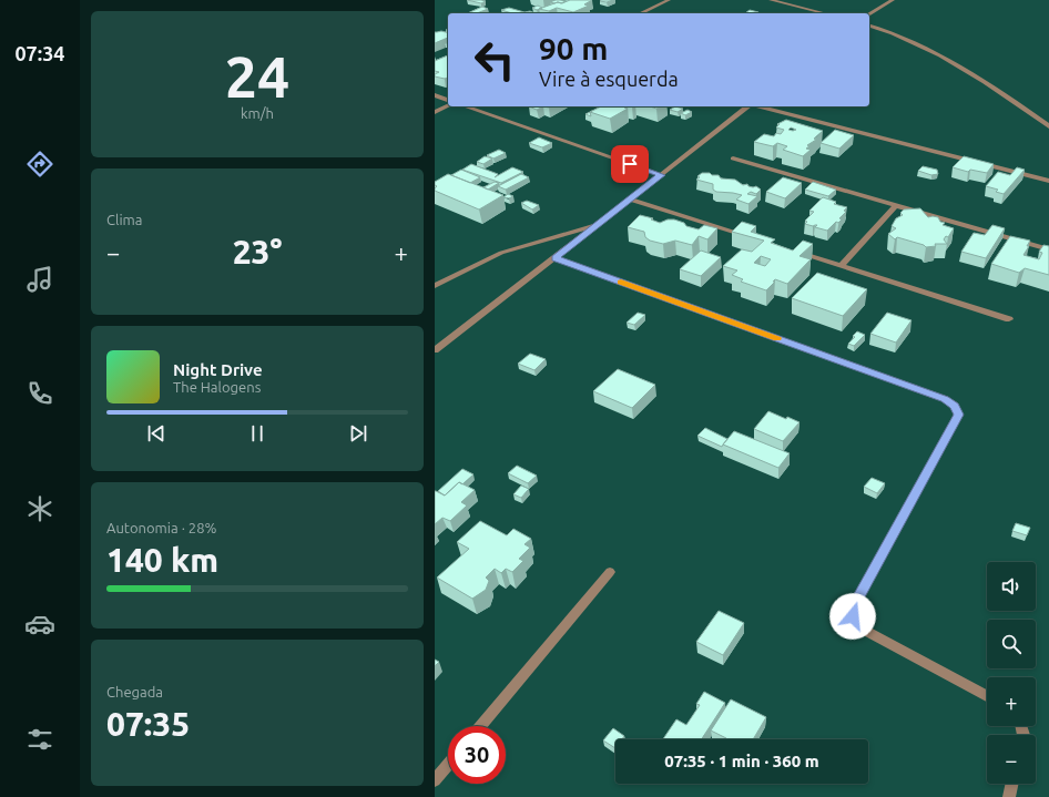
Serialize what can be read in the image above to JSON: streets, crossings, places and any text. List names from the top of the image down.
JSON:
{
  "page": {
    "tabs": "07:34",
    "tile": [
      ["24", "km/h"],
      "Clima",
      ["Autonomia · 28%", "140 km"],
      ["Chegada", "07:35"]
    ],
    "turn": ["90 m", "Vire à esquerda"],
    "heat": ["−", "23°", "+"],
    "song": ["Night Drive", "The Halogens"],
    "map_buttons": ["+", "−"],
    "limit": "30",
    "trip": "07:35 · 1 min · 360 m"
  }
}
